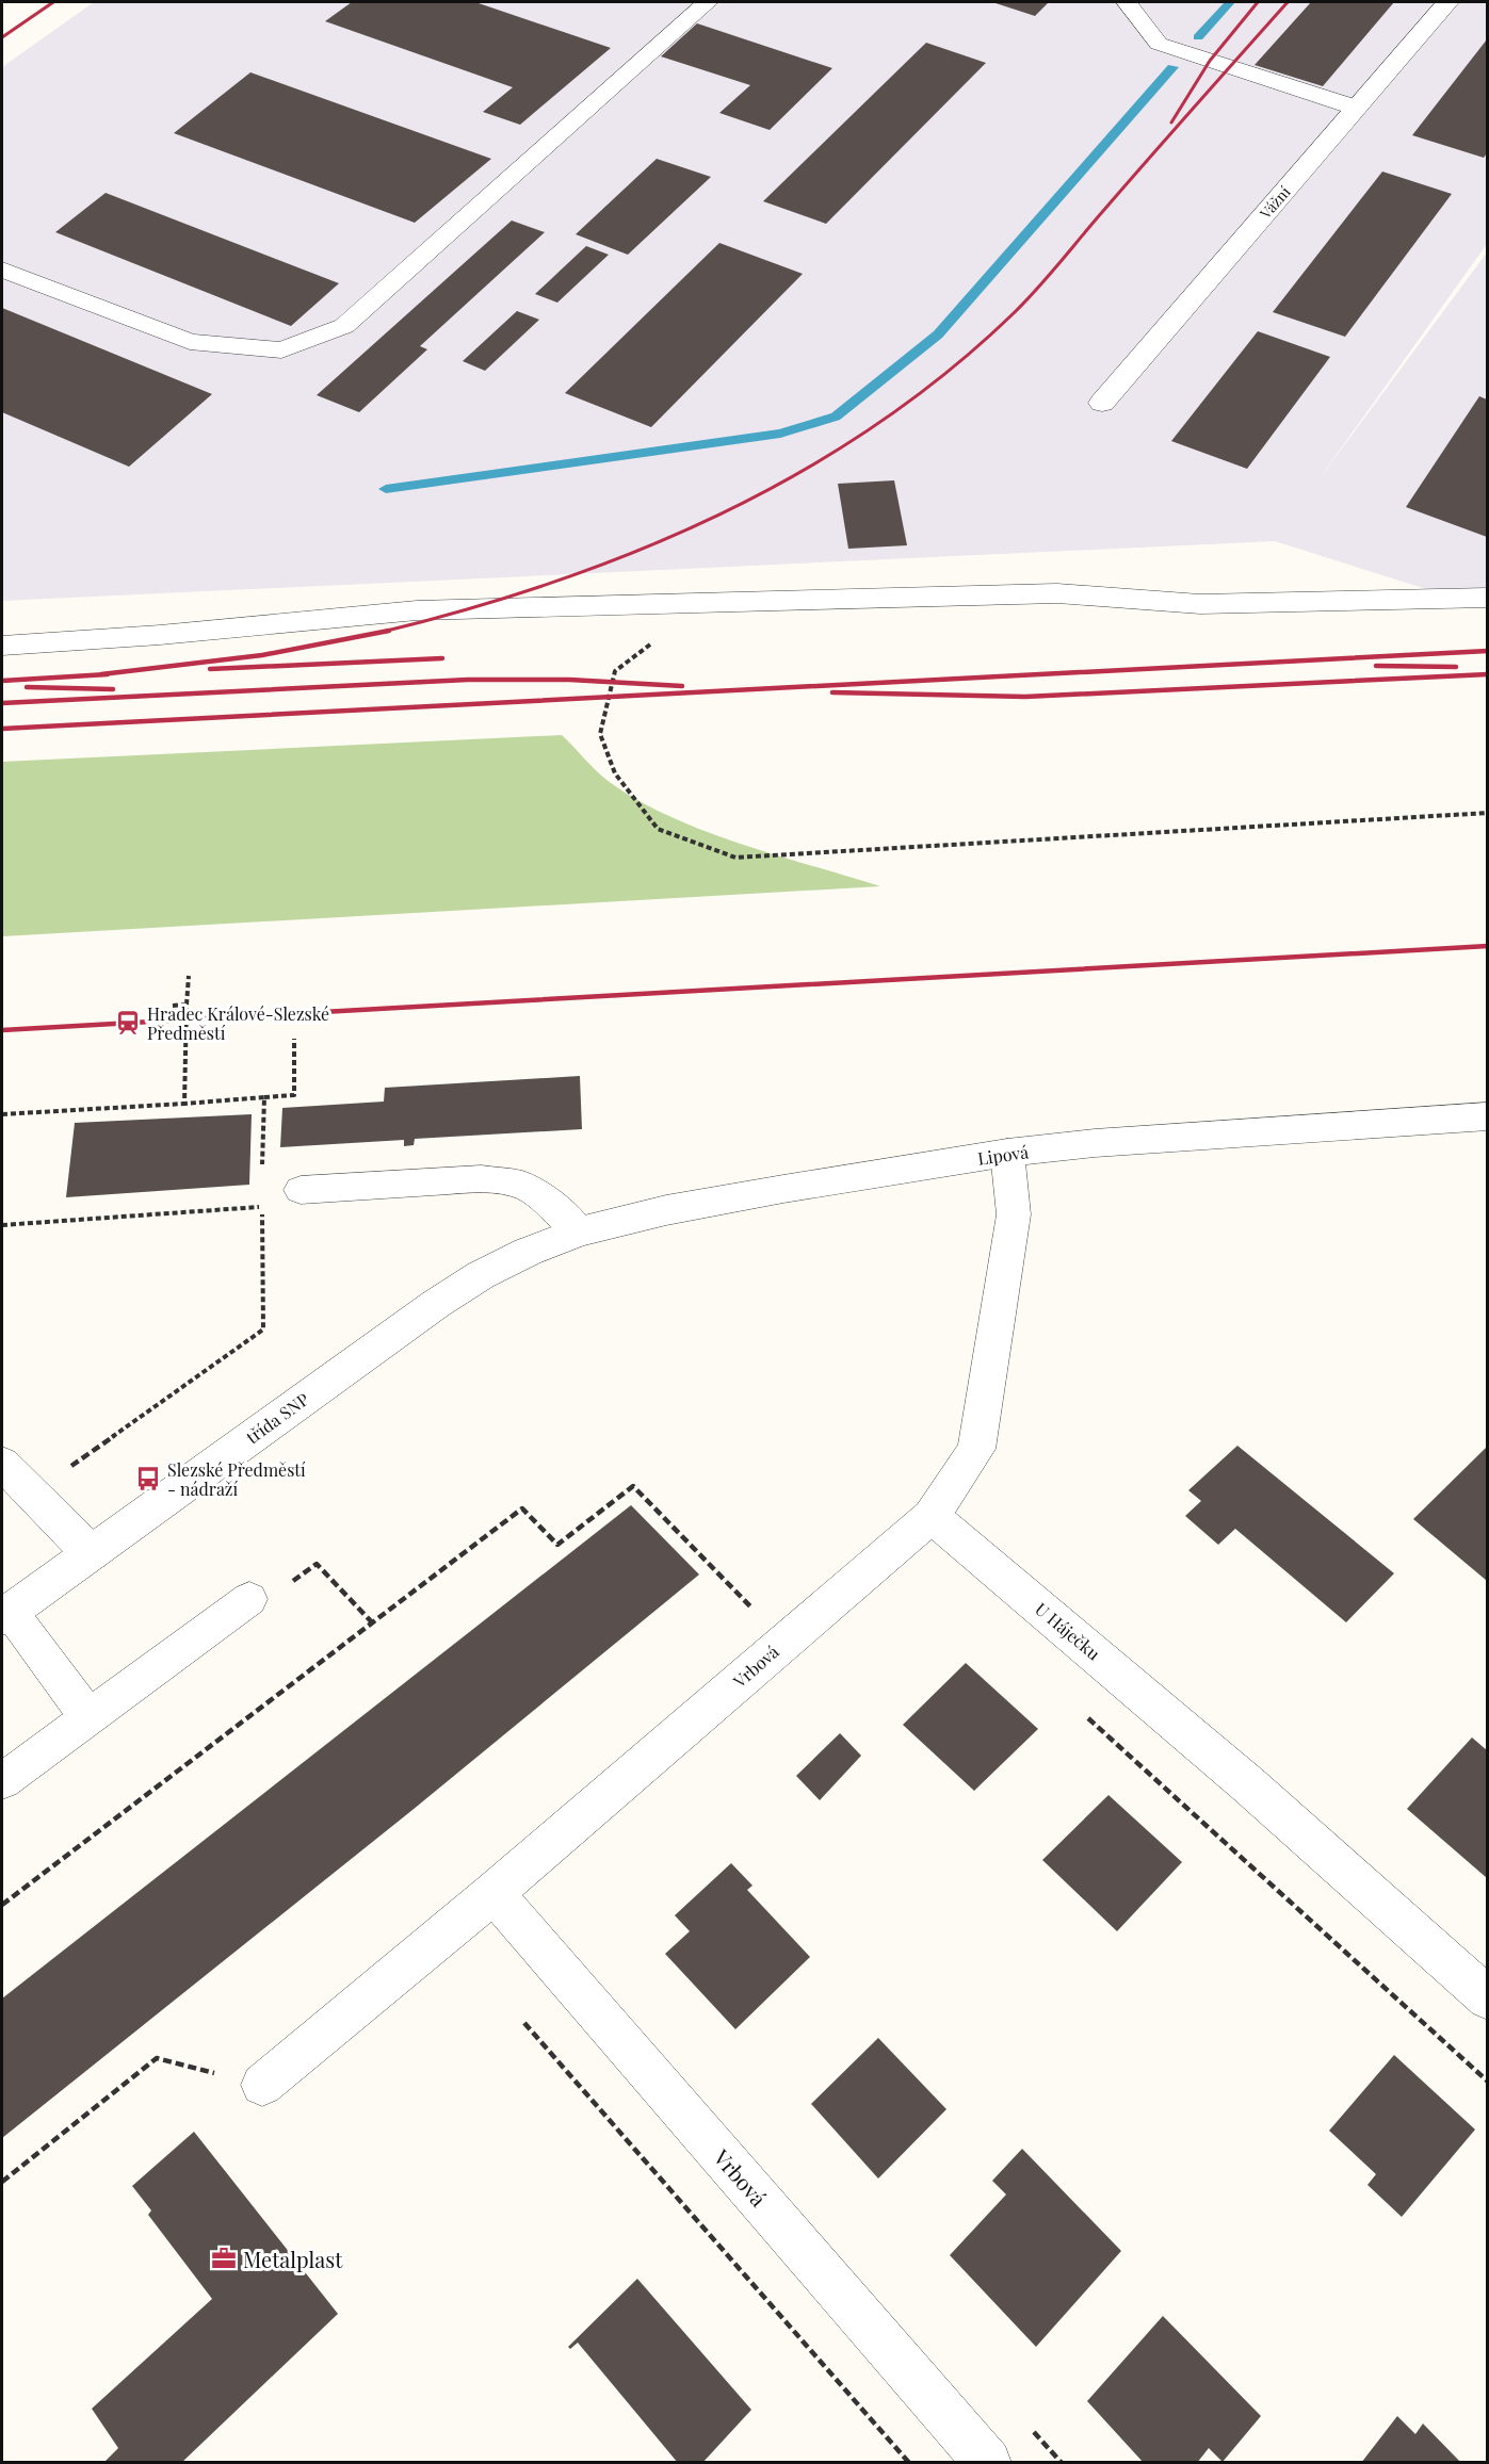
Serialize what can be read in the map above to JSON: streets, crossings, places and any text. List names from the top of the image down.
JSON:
{
  "streets": {
    "street": [
      "Vážní",
      "Lipová",
      "třída SNP",
      "U Háječku",
      "Vrbová"
    ]
  },
  "crossings": [
    ["Lipová", "třída SNP"],
    ["U Háječku", "Vrbová"]
  ],
  "places": {
    "station": ["Hradec Králové-Slezské Předměstí"],
    "bus stop": ["Slezské Předměstí - nádraží"],
    "office": ["Metalplast"]
  }
}
